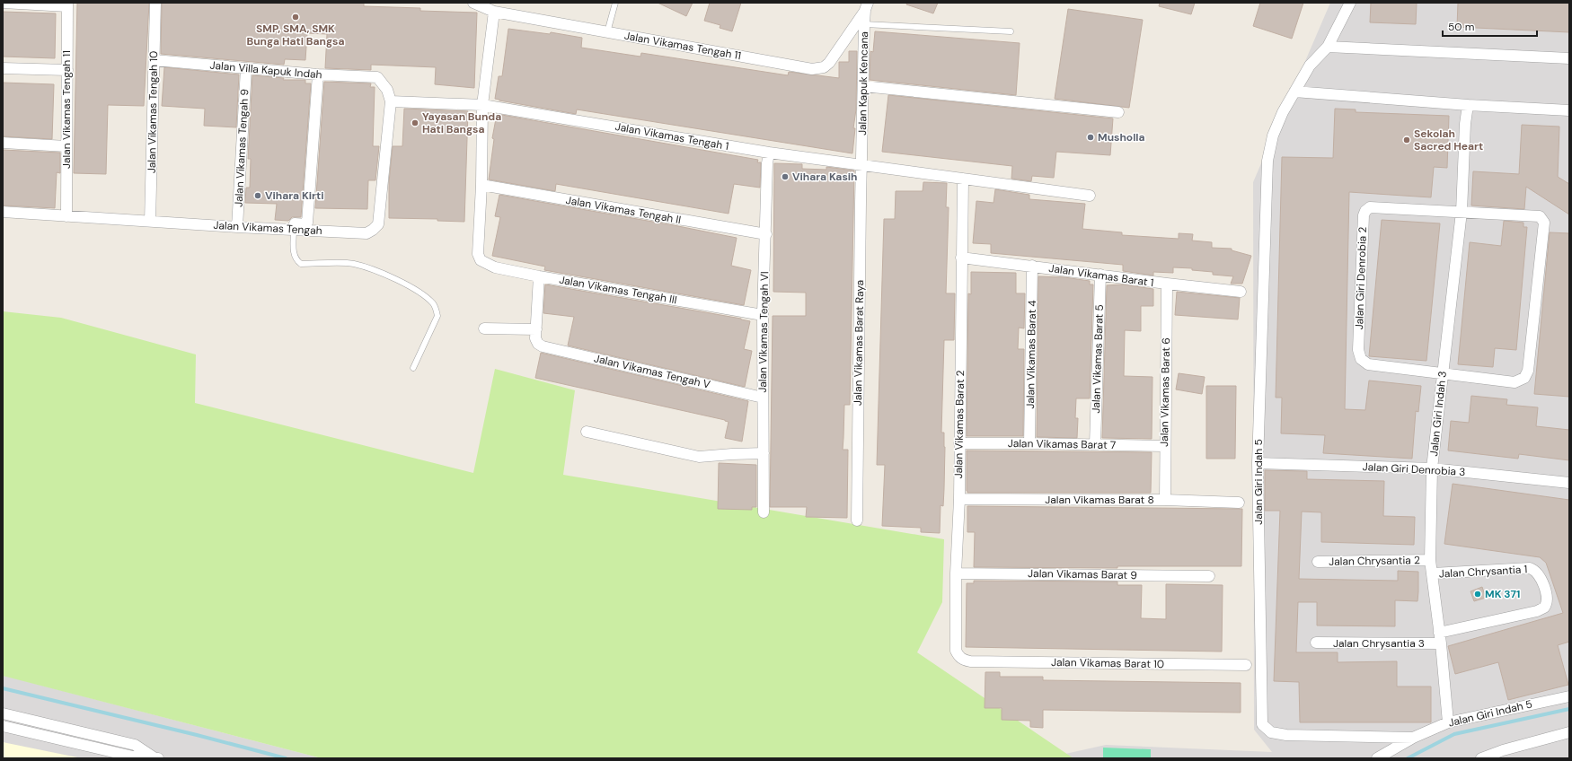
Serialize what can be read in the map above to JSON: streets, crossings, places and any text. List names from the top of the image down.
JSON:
{
  "streets": {
    "street": [
      "Jalan Vikamas Tengah 11",
      "Jalan Villa Kapuk Indah",
      "Jalan Kapuk Kencana",
      "Jalan Vikamas Tengah 10",
      "Jalan Vikamas Tengah 1",
      "Jalan Vikamas Tengah 9",
      "Jalan Vikamas Tengah II",
      "Jalan Vikamas Tengah",
      "Jalan Vikamas Barat 1",
      "Jalan Giri Denrobia 2",
      "Jalan Vikamas Tengah III",
      "Jalan Vikamas Tengah VI",
      "Jalan Vikamas Barat Raya",
      "Jalan Vikamas Barat 4",
      "Jalan Vikamas Barat 5",
      "Jalan Vikamas Tengah V",
      "Jalan Vikamas Barat 6",
      "Jalan Giri Indah 3",
      "Jalan Vikamas Barat 2",
      "Jalan Vikamas Barat 7",
      "Jalan Giri Denrobia 3",
      "Jalan Giri Indah 5",
      "Jalan Vikamas Barat 8",
      "Jalan Chrysantia 2",
      "Jalan Chrysantia 1",
      "Jalan Vikamas Barat 9",
      "Jalan Chrysantia 3",
      "Jalan Vikamas Barat 10"
    ]
  },
  "crossings": [
    ["Jalan Vikamas Tengah 11", "Jalan Kapuk Kencana"],
    ["Jalan Vikamas Tengah 11", "Jalan Vikamas Tengah"],
    ["Jalan Villa Kapuk Indah", "Jalan Vikamas Tengah 10"],
    ["Jalan Villa Kapuk Indah", "Jalan Vikamas Tengah 9"],
    ["Jalan Villa Kapuk Indah", "Jalan Vikamas Tengah"],
    ["Jalan Kapuk Kencana", "Jalan Vikamas Tengah 1"],
    ["Jalan Kapuk Kencana", "Jalan Vikamas Barat Raya"],
    ["Jalan Vikamas Tengah 10", "Jalan Vikamas Tengah"],
    ["Jalan Vikamas Tengah 1", "Jalan Vikamas Tengah"],
    ["Jalan Vikamas Tengah 1", "Jalan Vikamas Tengah VI"],
    ["Jalan Vikamas Tengah 1", "Jalan Vikamas Barat Raya"],
    ["Jalan Vikamas Tengah 9", "Jalan Vikamas Tengah"],
    ["Jalan Vikamas Tengah II", "Jalan Vikamas Tengah III"],
    ["Jalan Vikamas Tengah II", "Jalan Vikamas Tengah VI"],
    ["Jalan Vikamas Barat 1", "Jalan Vikamas Barat 4"],
    ["Jalan Vikamas Barat 1", "Jalan Vikamas Barat 5"],
    ["Jalan Vikamas Barat 1", "Jalan Vikamas Barat 6"],
    ["Jalan Vikamas Barat 1", "Jalan Vikamas Barat 2"],
    ["Jalan Giri Denrobia 2", "Jalan Giri Indah 3"],
    ["Jalan Vikamas Tengah III", "Jalan Vikamas Tengah VI"],
    ["Jalan Vikamas Tengah VI", "Jalan Vikamas Tengah V"],
    ["Jalan Vikamas Barat 4", "Jalan Vikamas Barat 7"],
    ["Jalan Vikamas Barat 5", "Jalan Vikamas Barat 7"],
    ["Jalan Vikamas Barat 6", "Jalan Vikamas Barat 7"],
    ["Jalan Vikamas Barat 6", "Jalan Vikamas Barat 8"],
    ["Jalan Giri Indah 3", "Jalan Giri Denrobia 3"],
    ["Jalan Giri Indah 3", "Jalan Giri Indah 5"],
    ["Jalan Giri Indah 3", "Jalan Chrysantia 2"],
    ["Jalan Giri Indah 3", "Jalan Chrysantia 1"],
    ["Jalan Giri Indah 3", "Jalan Chrysantia 3"],
    ["Jalan Vikamas Barat 2", "Jalan Vikamas Barat 7"],
    ["Jalan Vikamas Barat 2", "Jalan Vikamas Barat 8"],
    ["Jalan Vikamas Barat 2", "Jalan Vikamas Barat 9"],
    ["Jalan Vikamas Barat 2", "Jalan Vikamas Barat 10"],
    ["Jalan Giri Denrobia 3", "Jalan Giri Indah 5"],
    ["Jalan Chrysantia 1", "Jalan Chrysantia 3"]
  ],
  "places": [
    "SMP, SMA, SMK Bunga Hati Bangsa",
    "Yayasan Bunda Hati Bangsa",
    "Musholla",
    "Sekolah Sacred Heart",
    "Vihara Kasih",
    "Vihara Kirti",
    "MK 371"
  ],
  "scale_bar": "50 m"
}
